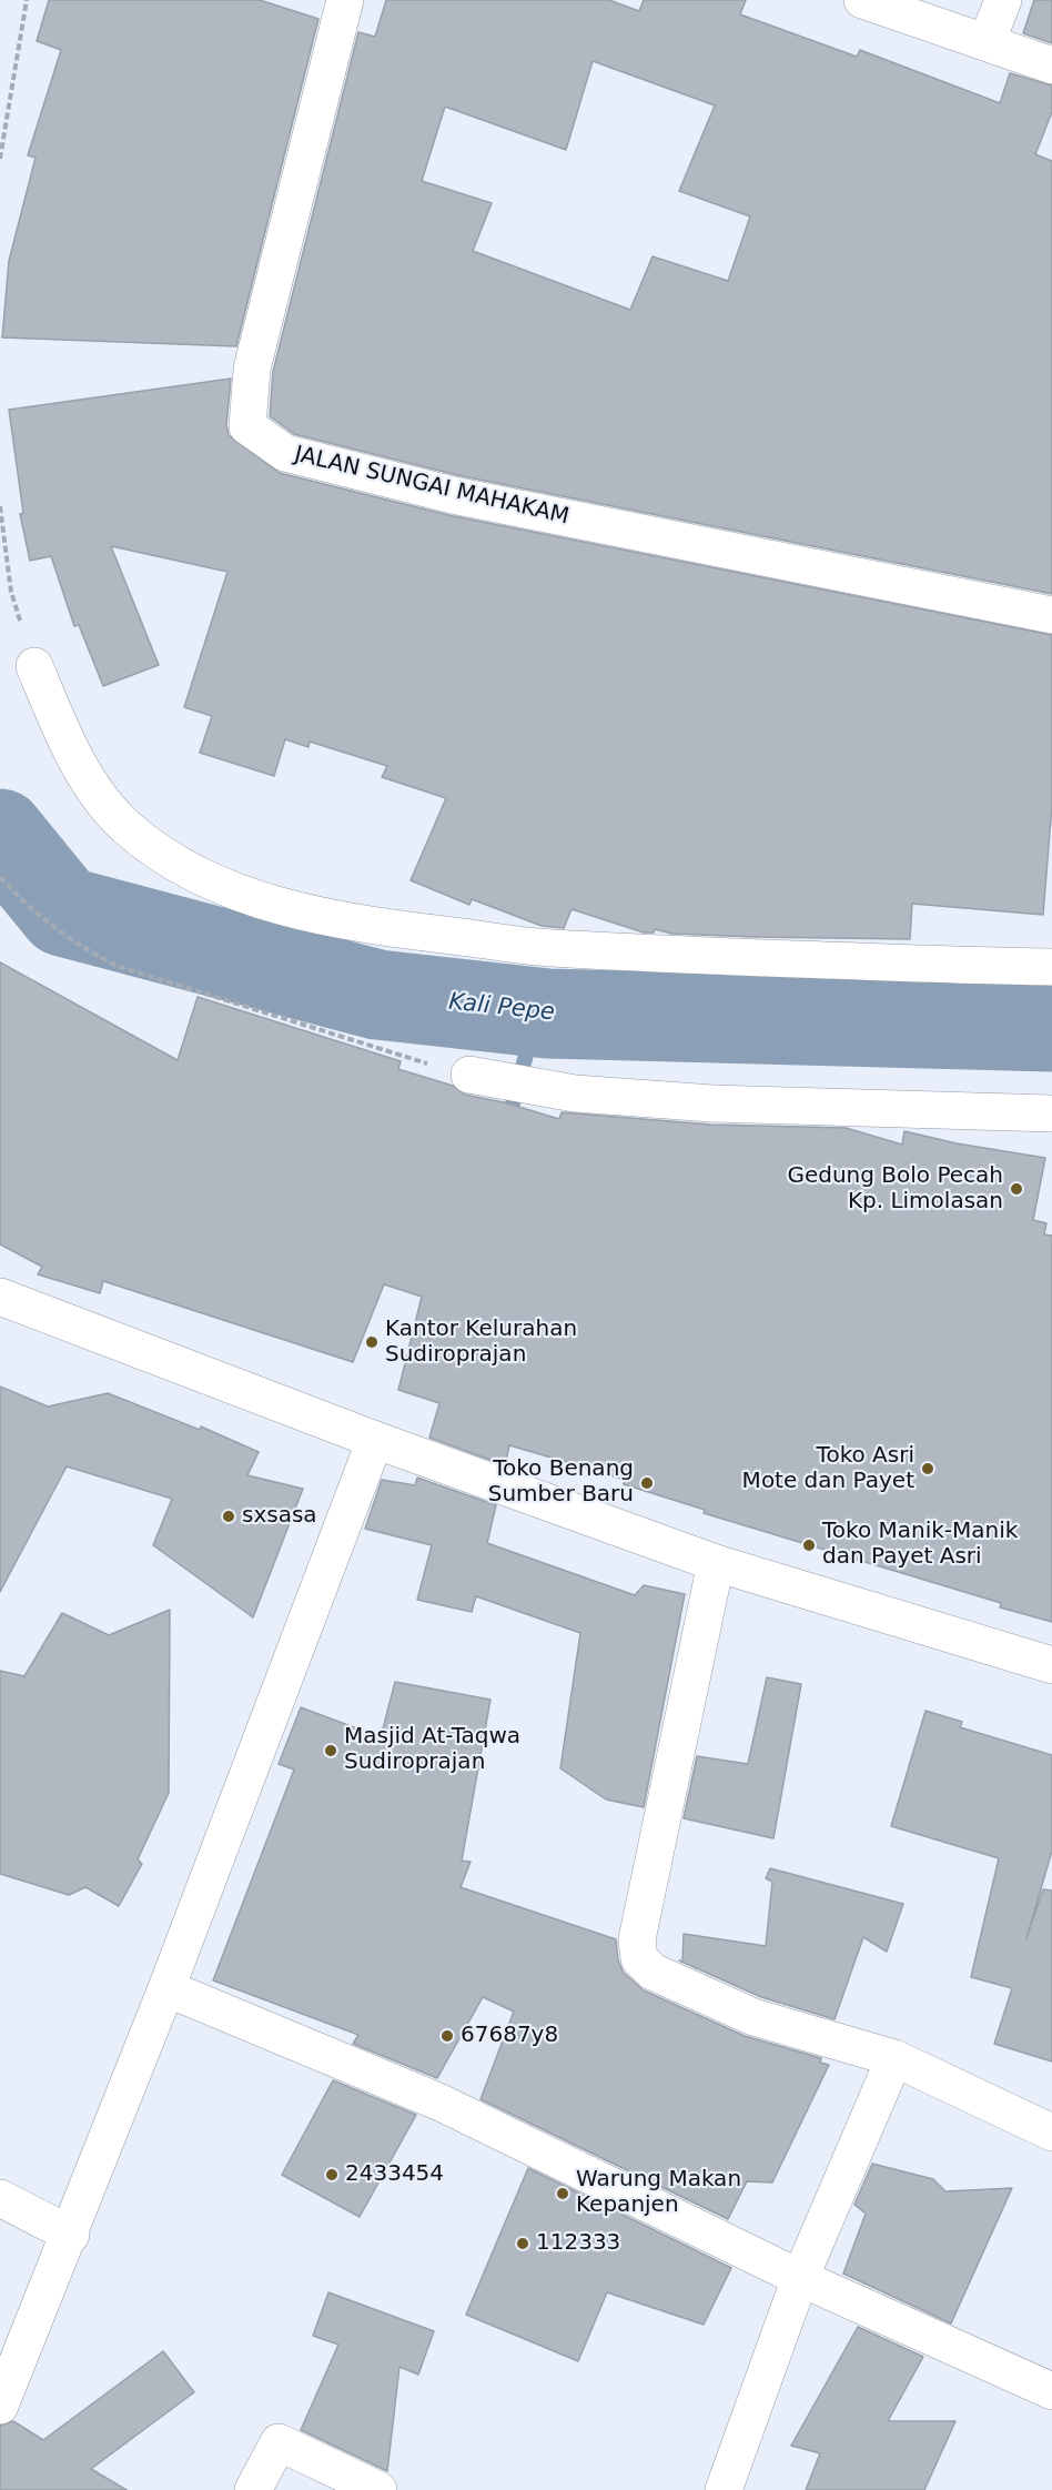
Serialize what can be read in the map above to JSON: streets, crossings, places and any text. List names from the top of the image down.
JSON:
{
  "streets": {
    "street": ["JALAN SUNGAI MAHAKAM"]
  },
  "water": ["Kali Pepe"],
  "places": [
    "Gedung Bolo Pecah Kp. Limolasan",
    "Kantor Kelurahan Sudiroprajan",
    "Toko Asri Mote dan Payet",
    "Toko Benang Sumber Baru",
    "sxsasa",
    "Toko Manik-Manik dan Payet Asri",
    "Masjid At-Taqwa Sudiroprajan",
    "67687y8",
    "2433454",
    "Warung Makan Kepanjen",
    "112333"
  ]
}
